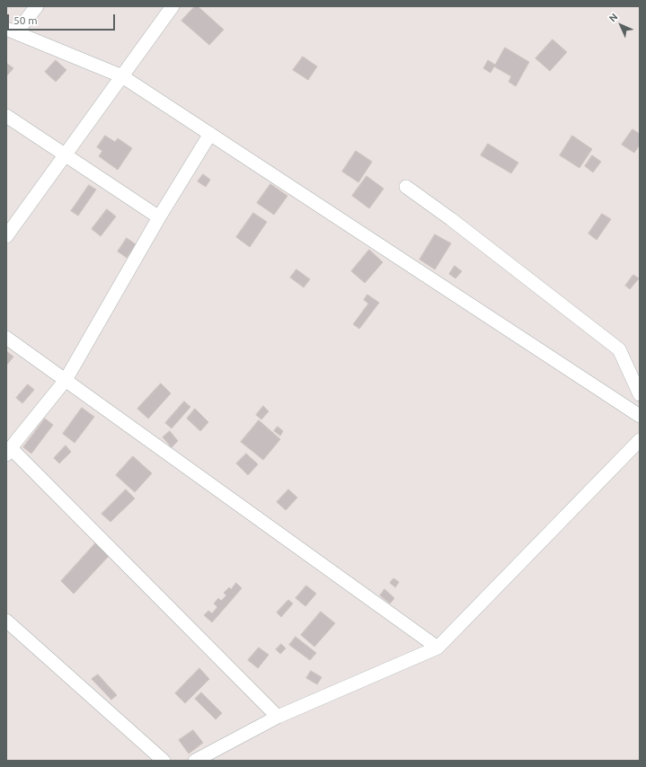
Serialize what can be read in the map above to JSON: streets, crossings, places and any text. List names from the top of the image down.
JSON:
{
  "scale_bar": "50 m",
  "north": "top left"
}
